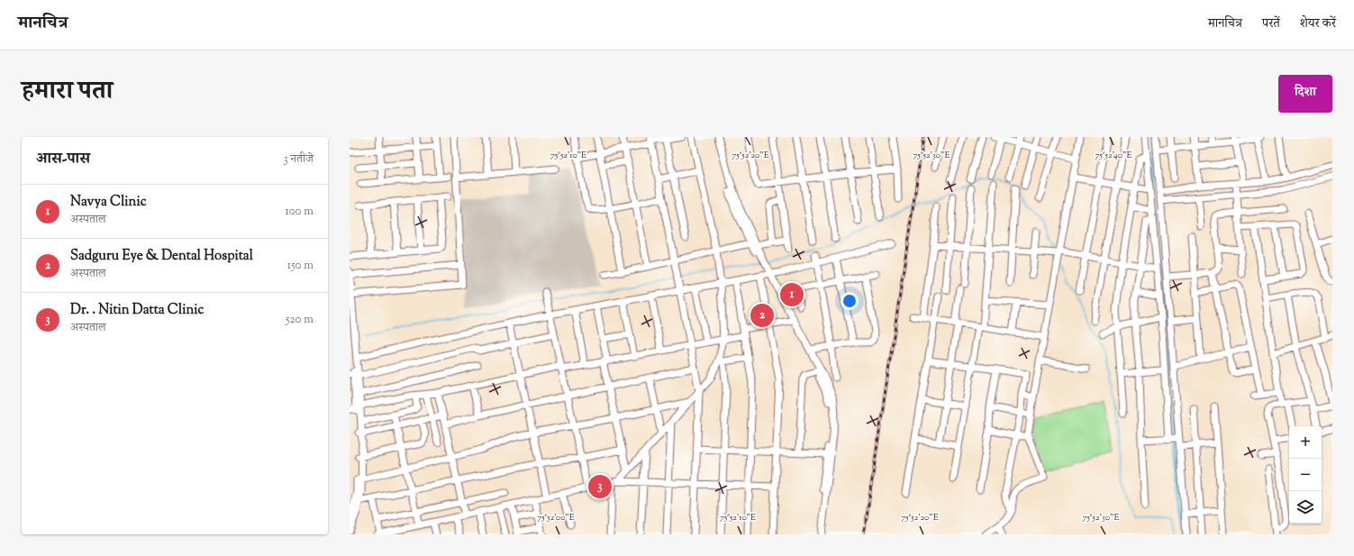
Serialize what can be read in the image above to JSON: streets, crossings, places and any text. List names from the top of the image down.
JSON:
{
  "page": {
    "header": "मानचित्र",
    "nav": ["मानचित्र", "परतें", "शेयर करें"],
    "title": "हमारा पता",
    "buttons": "दिशा",
    "heading": ["आस-पास", "3 नतीजे"],
    "list": [
      {
        "mark": "1",
        "name": "Navya Clinic",
        "note": "अस्पताल",
        "value": "100 m"
      },
      {
        "mark": "2",
        "name": "Sadguru Eye & Dental Hospital",
        "note": "अस्पताल",
        "value": "150 m"
      },
      {
        "mark": "3",
        "name": "Dr. . Nitin Datta Clinic",
        "note": "अस्पताल",
        "value": "520 m"
      }
    ],
    "pins": ["1", "2", "3"],
    "map_buttons": ["+", "−"]
  },
  "coordinates": [
    "75°52'10\"E",
    "75°52'20\"E",
    "75°52'30\"E",
    "75°52'40\"E",
    "75°52'00\"E"
  ]
}
